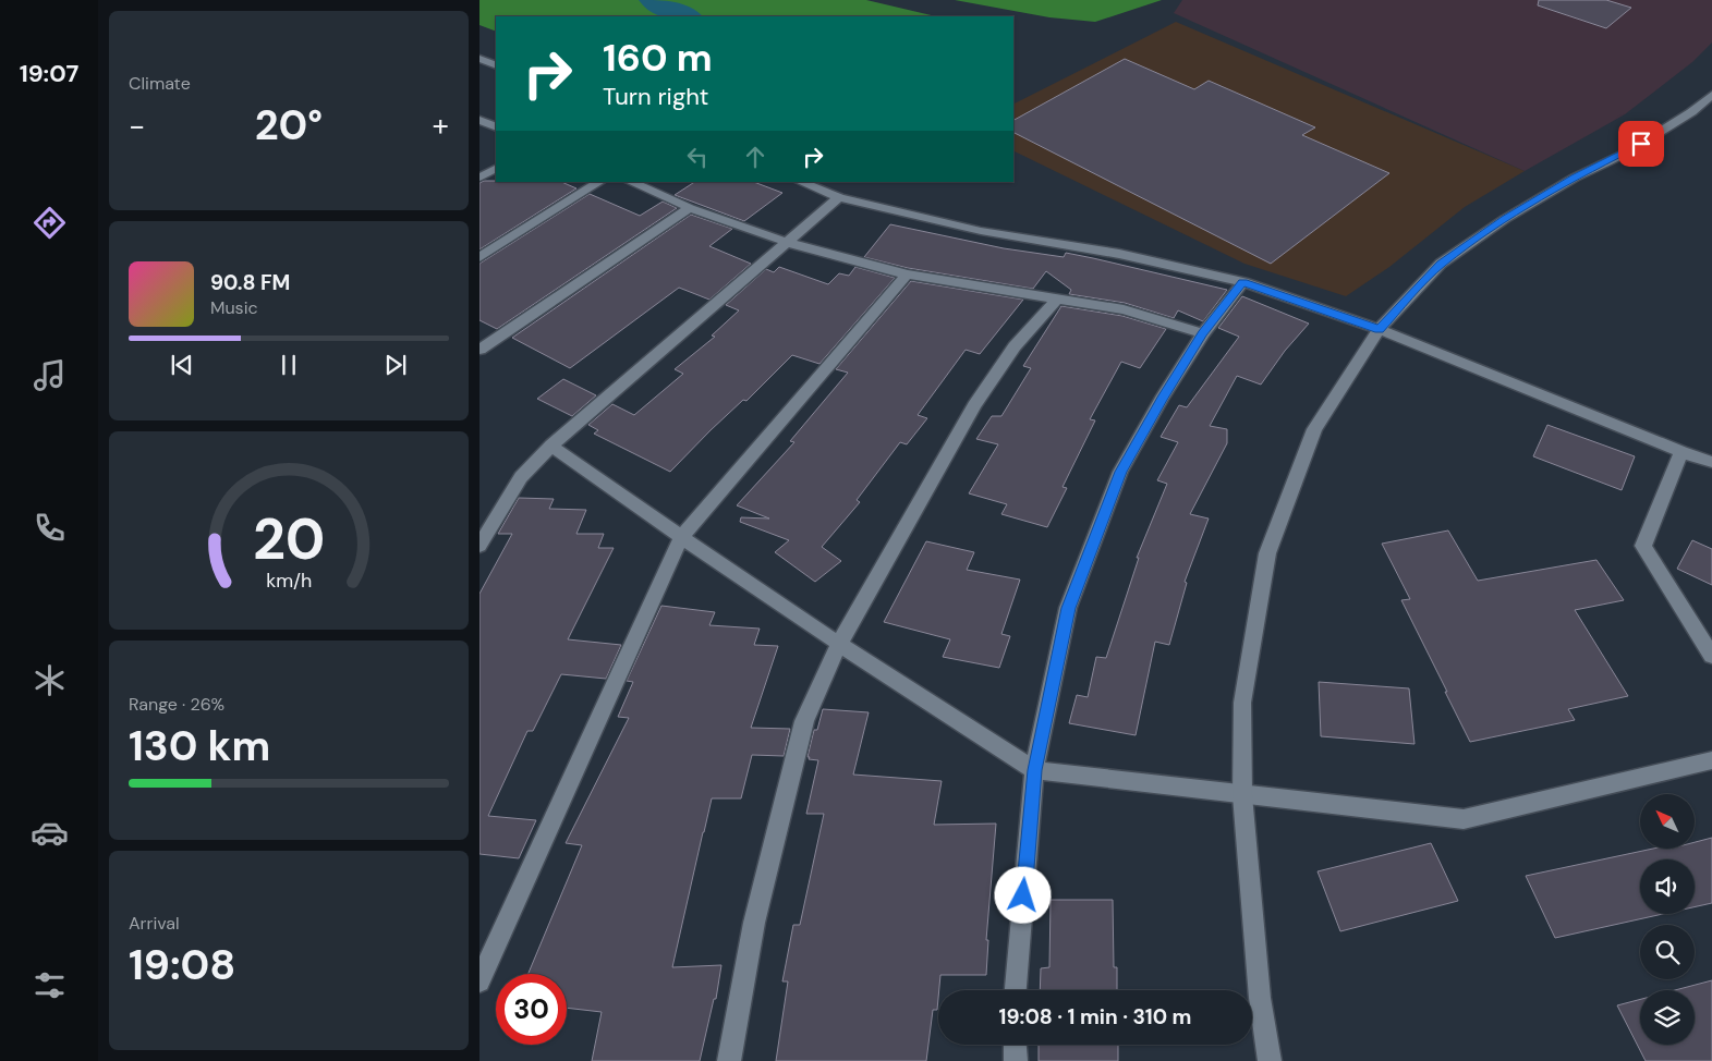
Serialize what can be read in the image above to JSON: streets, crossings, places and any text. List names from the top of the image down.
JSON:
{
  "north": "top left",
  "page": {
    "tabs": "19:07",
    "tile": [
      "Climate",
      ["Range · 26%", "130 km"],
      ["Arrival", "19:08"]
    ],
    "turn": ["160 m", "Turn right"],
    "heat": ["−", "20°", "+"],
    "song": ["90.8 FM", "Music"],
    "limit": "30",
    "trip": "19:08 · 1 min · 310 m",
    "gauge": ["20", "km/h"]
  }
}
